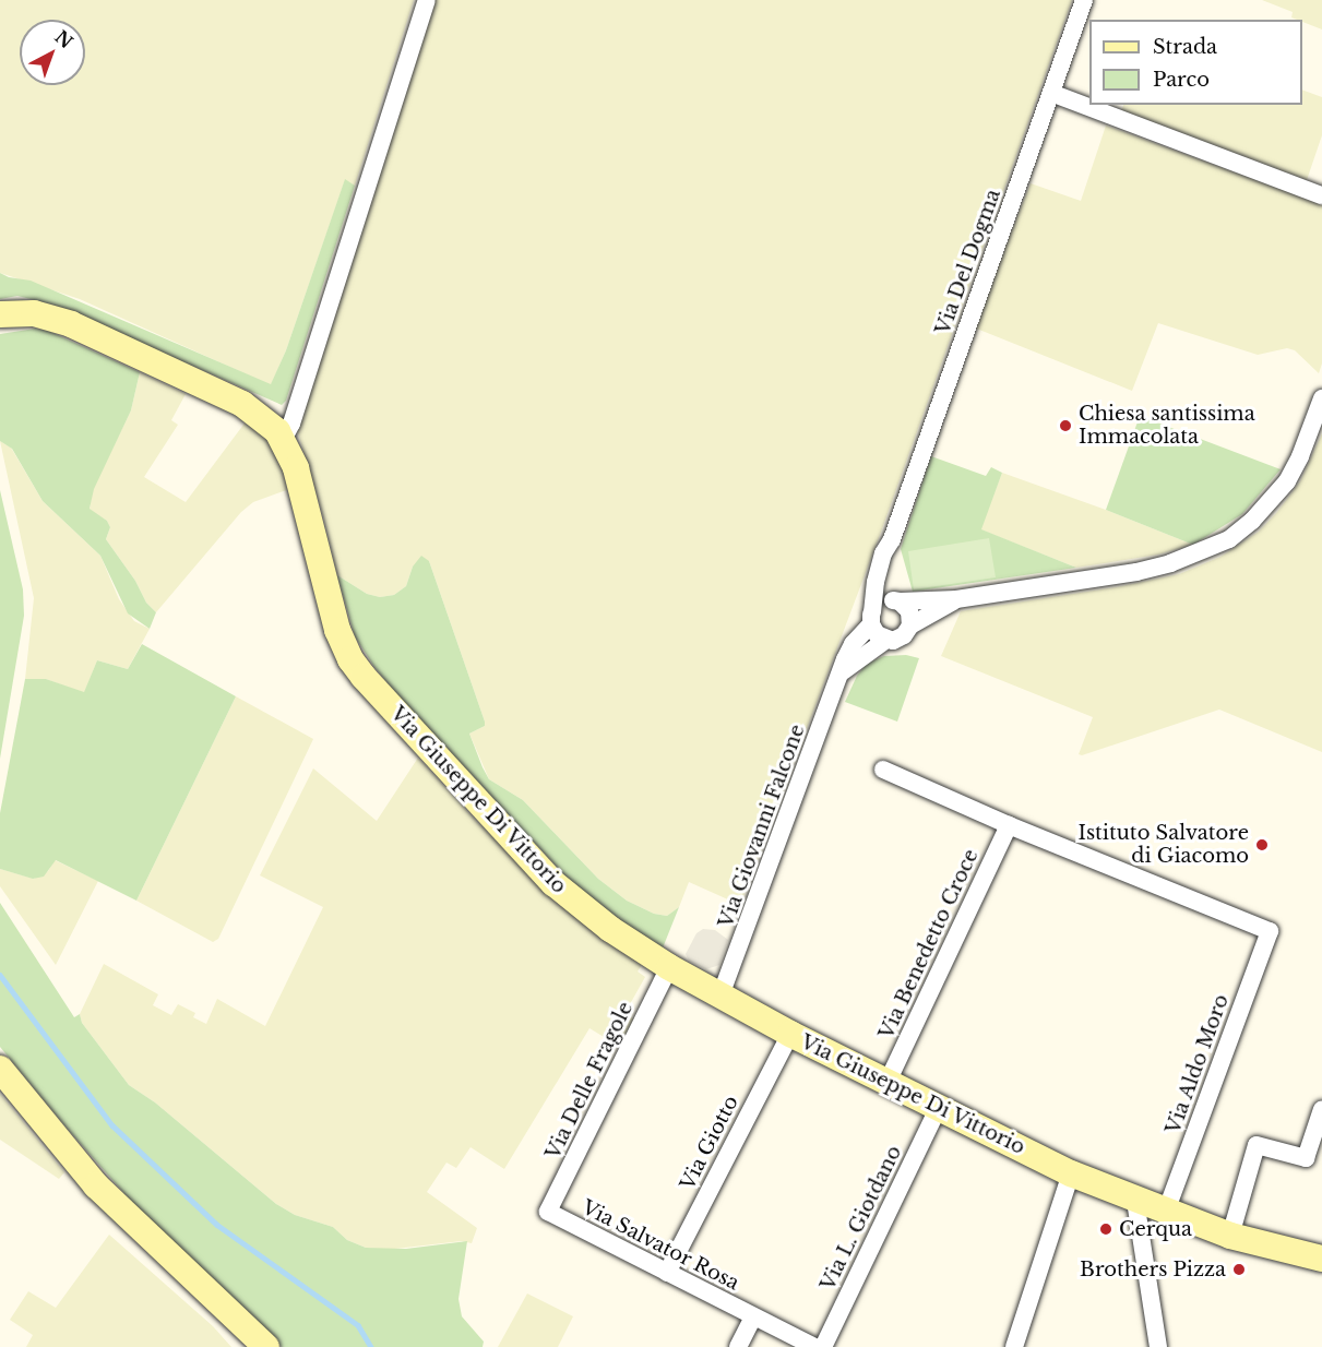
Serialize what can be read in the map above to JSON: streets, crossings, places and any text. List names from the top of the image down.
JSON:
{
  "streets": {
    "street": [
      "Via Del Dogma",
      "Via Giuseppe Di Vittorio",
      "Via Giovanni Falcone",
      "Via Benedetto Croce",
      "Via Aldo Moro",
      "Via Delle Fragole",
      "Via Giotto",
      "Via L. Giotdano",
      "Via Salvator Rosa"
    ]
  },
  "crossings": [
    ["Via Giuseppe Di Vittorio", "Via Giovanni Falcone"],
    ["Via Giuseppe Di Vittorio", "Via Benedetto Croce"],
    ["Via Giuseppe Di Vittorio", "Via Aldo Moro"],
    ["Via Giuseppe Di Vittorio", "Via Delle Fragole"],
    ["Via Giuseppe Di Vittorio", "Via Giotto"],
    ["Via Giuseppe Di Vittorio", "Via L. Giotdano"],
    ["Via Benedetto Croce", "Via Aldo Moro"],
    ["Via Delle Fragole", "Via Salvator Rosa"],
    ["Via Giotto", "Via Salvator Rosa"]
  ],
  "places": [
    "Chiesa santissima Immacolata",
    "Istituto Salvatore di Giacomo",
    "Cerqua",
    "Brothers Pizza"
  ],
  "legend": ["Strada", "Parco"],
  "north": "top right"
}
